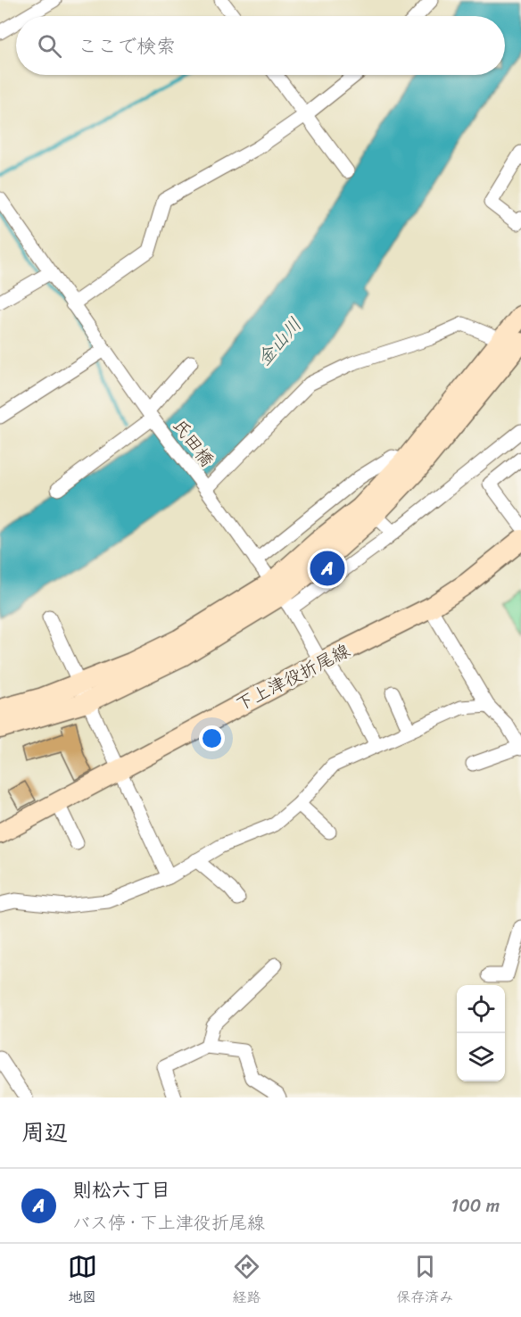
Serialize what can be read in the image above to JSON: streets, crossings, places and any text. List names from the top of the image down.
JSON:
{
  "streets": {
    "street": ["氏田橋", "下上津役折尾線"]
  },
  "crossings": [
    ["氏田橋", "下上津役折尾線"]
  ],
  "water": ["金山川"],
  "page": {
    "search": "ここで検索",
    "pins": "A",
    "heading": "周辺",
    "list": [
      {
        "mark": "A",
        "name": "則松六丁目",
        "note": "バス停 · 下上津役折尾線",
        "value": "100 m"
      }
    ],
    "nav": ["地図", "経路", "保存済み"]
  }
}
